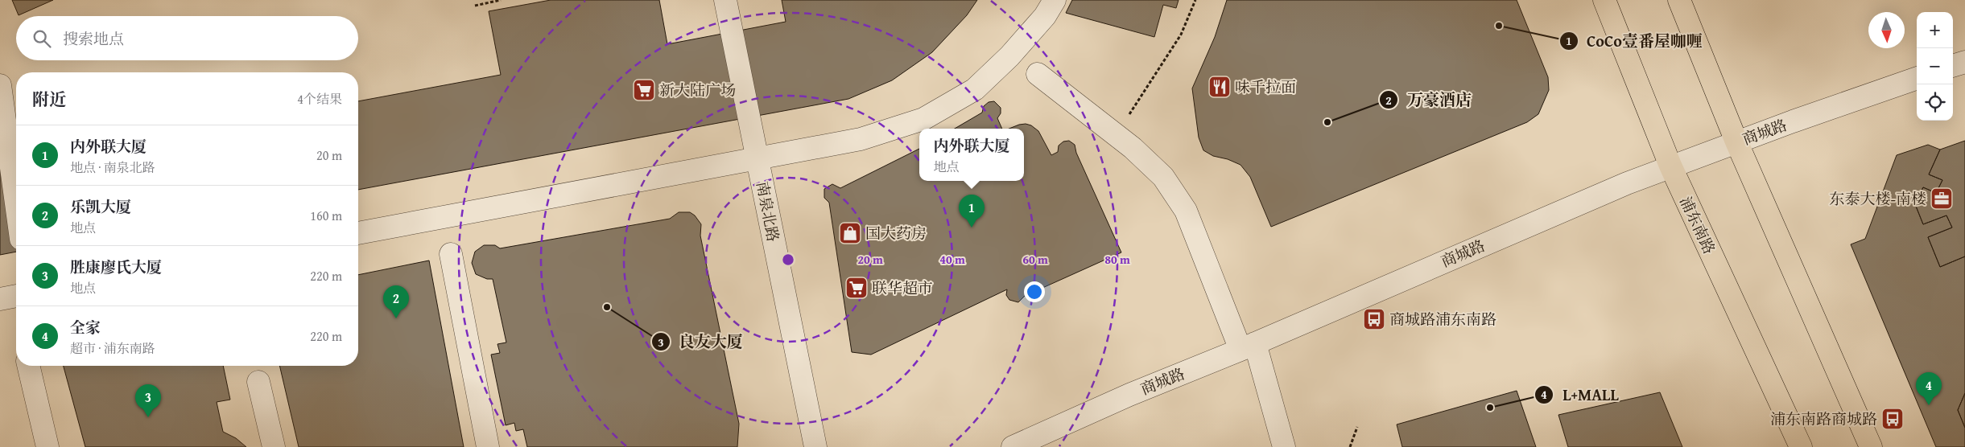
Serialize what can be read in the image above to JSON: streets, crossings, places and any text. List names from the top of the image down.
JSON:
{
  "streets": {
    "main road": ["浦东南路"],
    "street": ["商城路", "南泉北路"]
  },
  "crossings": [
    ["商城路", "浦东南路"]
  ],
  "places": {
    "other": [
      "CoCo壹番屋咖喱",
      "万豪酒店",
      "良友大厦",
      "L+MALL"
    ],
    "restaurant": ["味千拉面"],
    "supermarket": ["新大陆广场", "联华超市"],
    "office": ["东泰大楼-南楼"],
    "shop": ["国大药房"],
    "bus stop": ["商城路浦东南路", "浦东南路商城路"]
  },
  "north": "bottom",
  "page": {
    "map_buttons": ["+", "−"],
    "search": "搜索地点",
    "heading": ["附近", "4个结果"],
    "list": [
      {
        "mark": "1",
        "name": "内外联大厦",
        "note": "地点 · 南泉北路",
        "value": "20 m"
      },
      {
        "mark": "2",
        "name": "乐凯大厦",
        "note": "地点",
        "value": "160 m"
      },
      {
        "mark": "3",
        "name": "胜康廖氏大厦",
        "note": "地点",
        "value": "220 m"
      },
      {
        "mark": "4",
        "name": "全家",
        "note": "超市 · 浦东南路",
        "value": "220 m"
      }
    ],
    "popup": ["内外联大厦", "地点"],
    "pins": [
      "1",
      "2",
      "4",
      "3"
    ]
  },
  "rings": [
    "20 m",
    "40 m",
    "60 m",
    "80 m"
  ]
}
